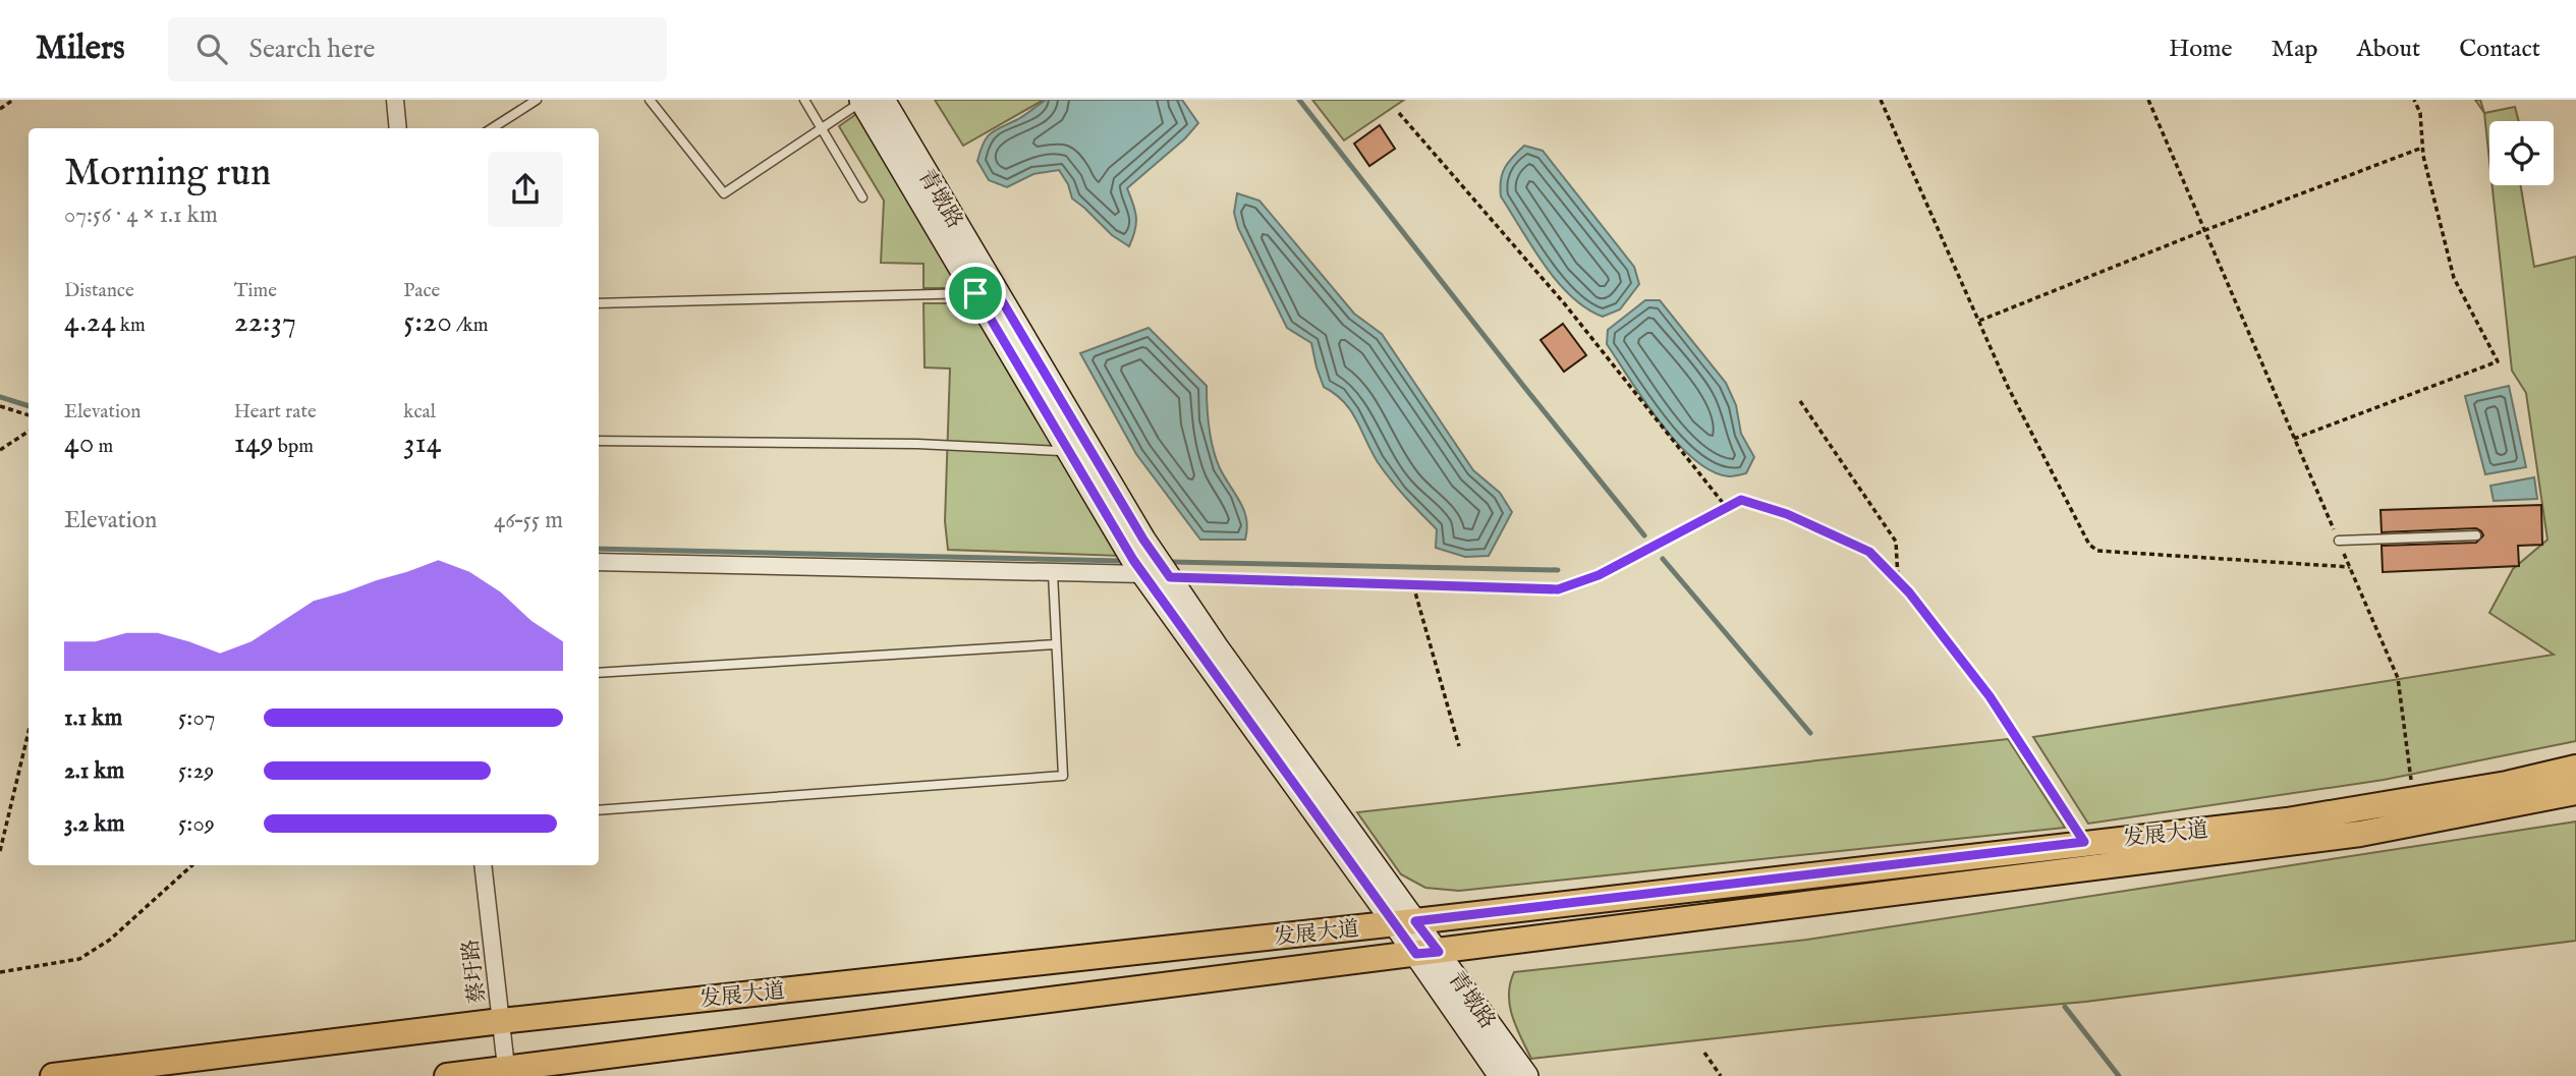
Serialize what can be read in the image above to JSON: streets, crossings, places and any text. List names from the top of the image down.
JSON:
{
  "streets": {
    "main road": ["青墩路", "发展大道"],
    "street": ["蔡圩路"]
  },
  "crossings": [
    ["青墩路", "发展大道"],
    ["发展大道", "蔡圩路"]
  ],
  "page": {
    "header": "Milers",
    "search": "Search here",
    "nav": [
      "Home",
      "Map",
      "About",
      "Contact"
    ],
    "heading": ["Morning run", "07:56 · 4 × 1.1 km"],
    "stats": [
      ["Distance", "4.24 km"],
      ["Time", "22:37"],
      ["Pace", "5:20 /km"],
      ["Elevation", "40 m"],
      ["Heart rate", "149 bpm"],
      ["kcal", "314"]
    ],
    "chart": ["Elevation", "46–55 m"],
    "list": [
      {
        "name": "1.1 km",
        "note": "5:07"
      },
      {
        "name": "2.1 km",
        "note": "5:29"
      },
      {
        "name": "3.2 km",
        "note": "5:09"
      }
    ]
  }
}
